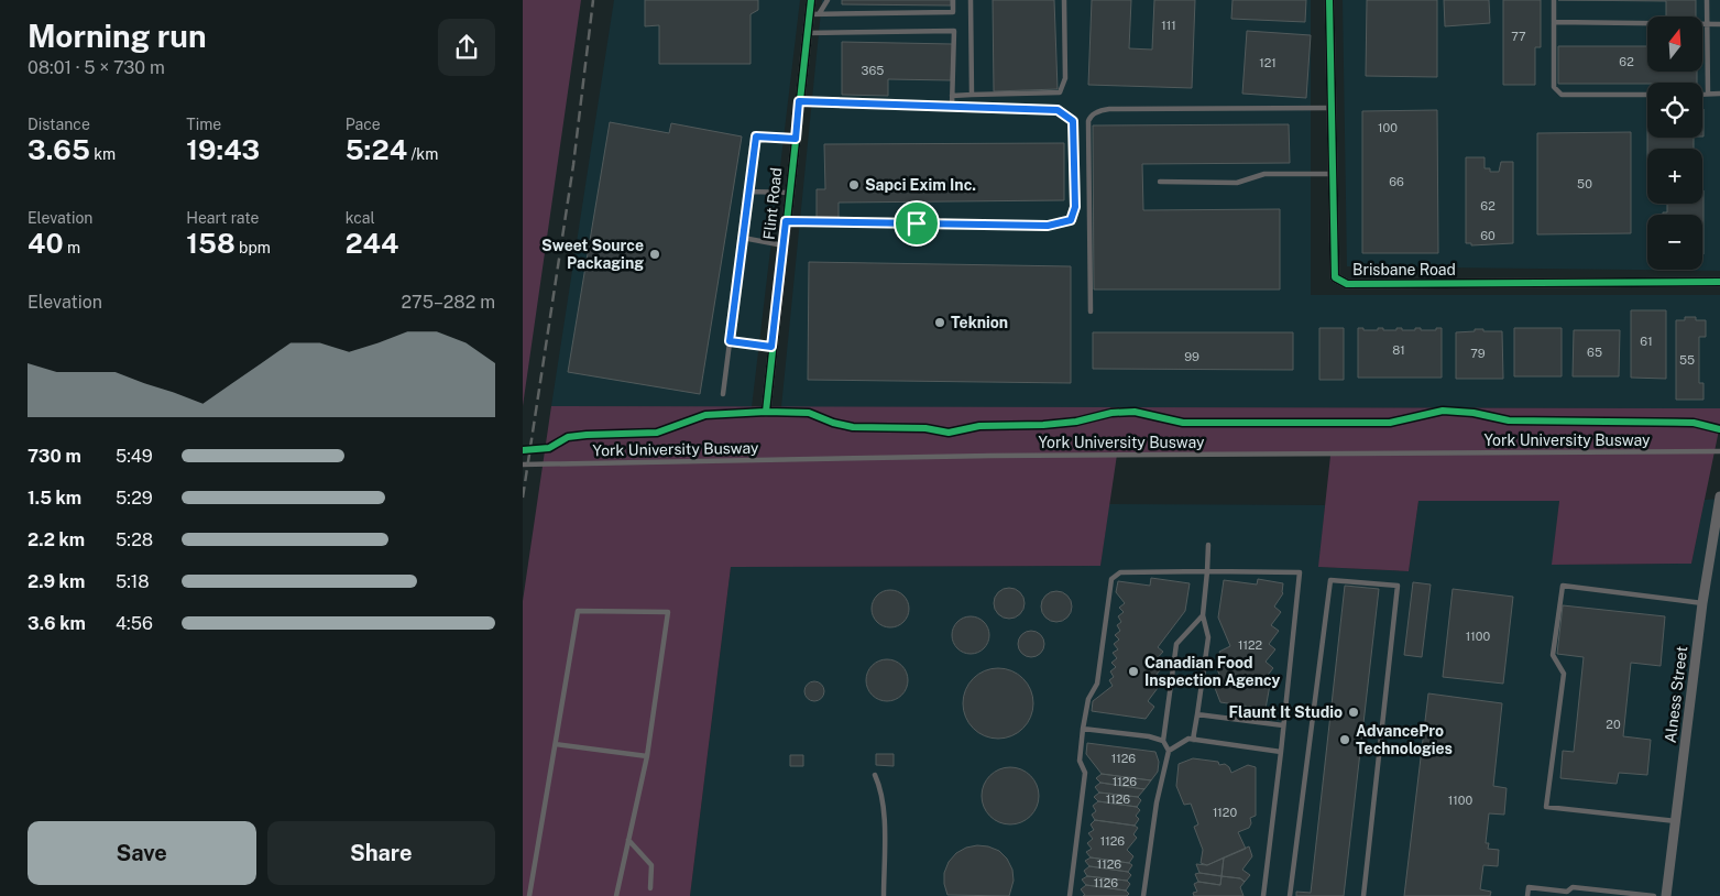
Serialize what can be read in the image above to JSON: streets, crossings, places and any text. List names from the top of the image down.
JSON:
{
  "streets": {
    "street": ["Flint Road", "Brisbane Road", "Alness Street"],
    "lane": ["York University Busway"]
  },
  "places": [
    "Sapci Exim Inc.",
    "Sweet Source Packaging",
    "Teknion",
    "Canadian Food Inspection Agency",
    "Flaunt It Studio",
    "AdvancePro Technologies"
  ],
  "house_numbers": [
    "111",
    "77",
    "62",
    "121",
    "365",
    "100",
    "66",
    "50",
    "62",
    "60",
    "61",
    "81",
    "65",
    "79",
    "99",
    "55",
    "1100",
    "1122",
    "20",
    "1126",
    "1126",
    "1126",
    "1100",
    "1120",
    "1126",
    "1126",
    "1126"
  ],
  "north": "top",
  "page": {
    "heading": ["Morning run", "08:01 · 5 × 730 m"],
    "map_buttons": ["+", "−"],
    "stats": [
      ["Distance", "3.65 km"],
      ["Time", "19:43"],
      ["Pace", "5:24 /km"],
      ["Elevation", "40 m"],
      ["Heart rate", "158 bpm"],
      ["kcal", "244"]
    ],
    "chart": ["Elevation", "275–282 m"],
    "list": [
      {
        "name": "730 m",
        "note": "5:49"
      },
      {
        "name": "1.5 km",
        "note": "5:29"
      },
      {
        "name": "2.2 km",
        "note": "5:28"
      },
      {
        "name": "2.9 km",
        "note": "5:18"
      },
      {
        "name": "3.6 km",
        "note": "4:56"
      }
    ],
    "buttons": ["Save", "Share"]
  }
}
